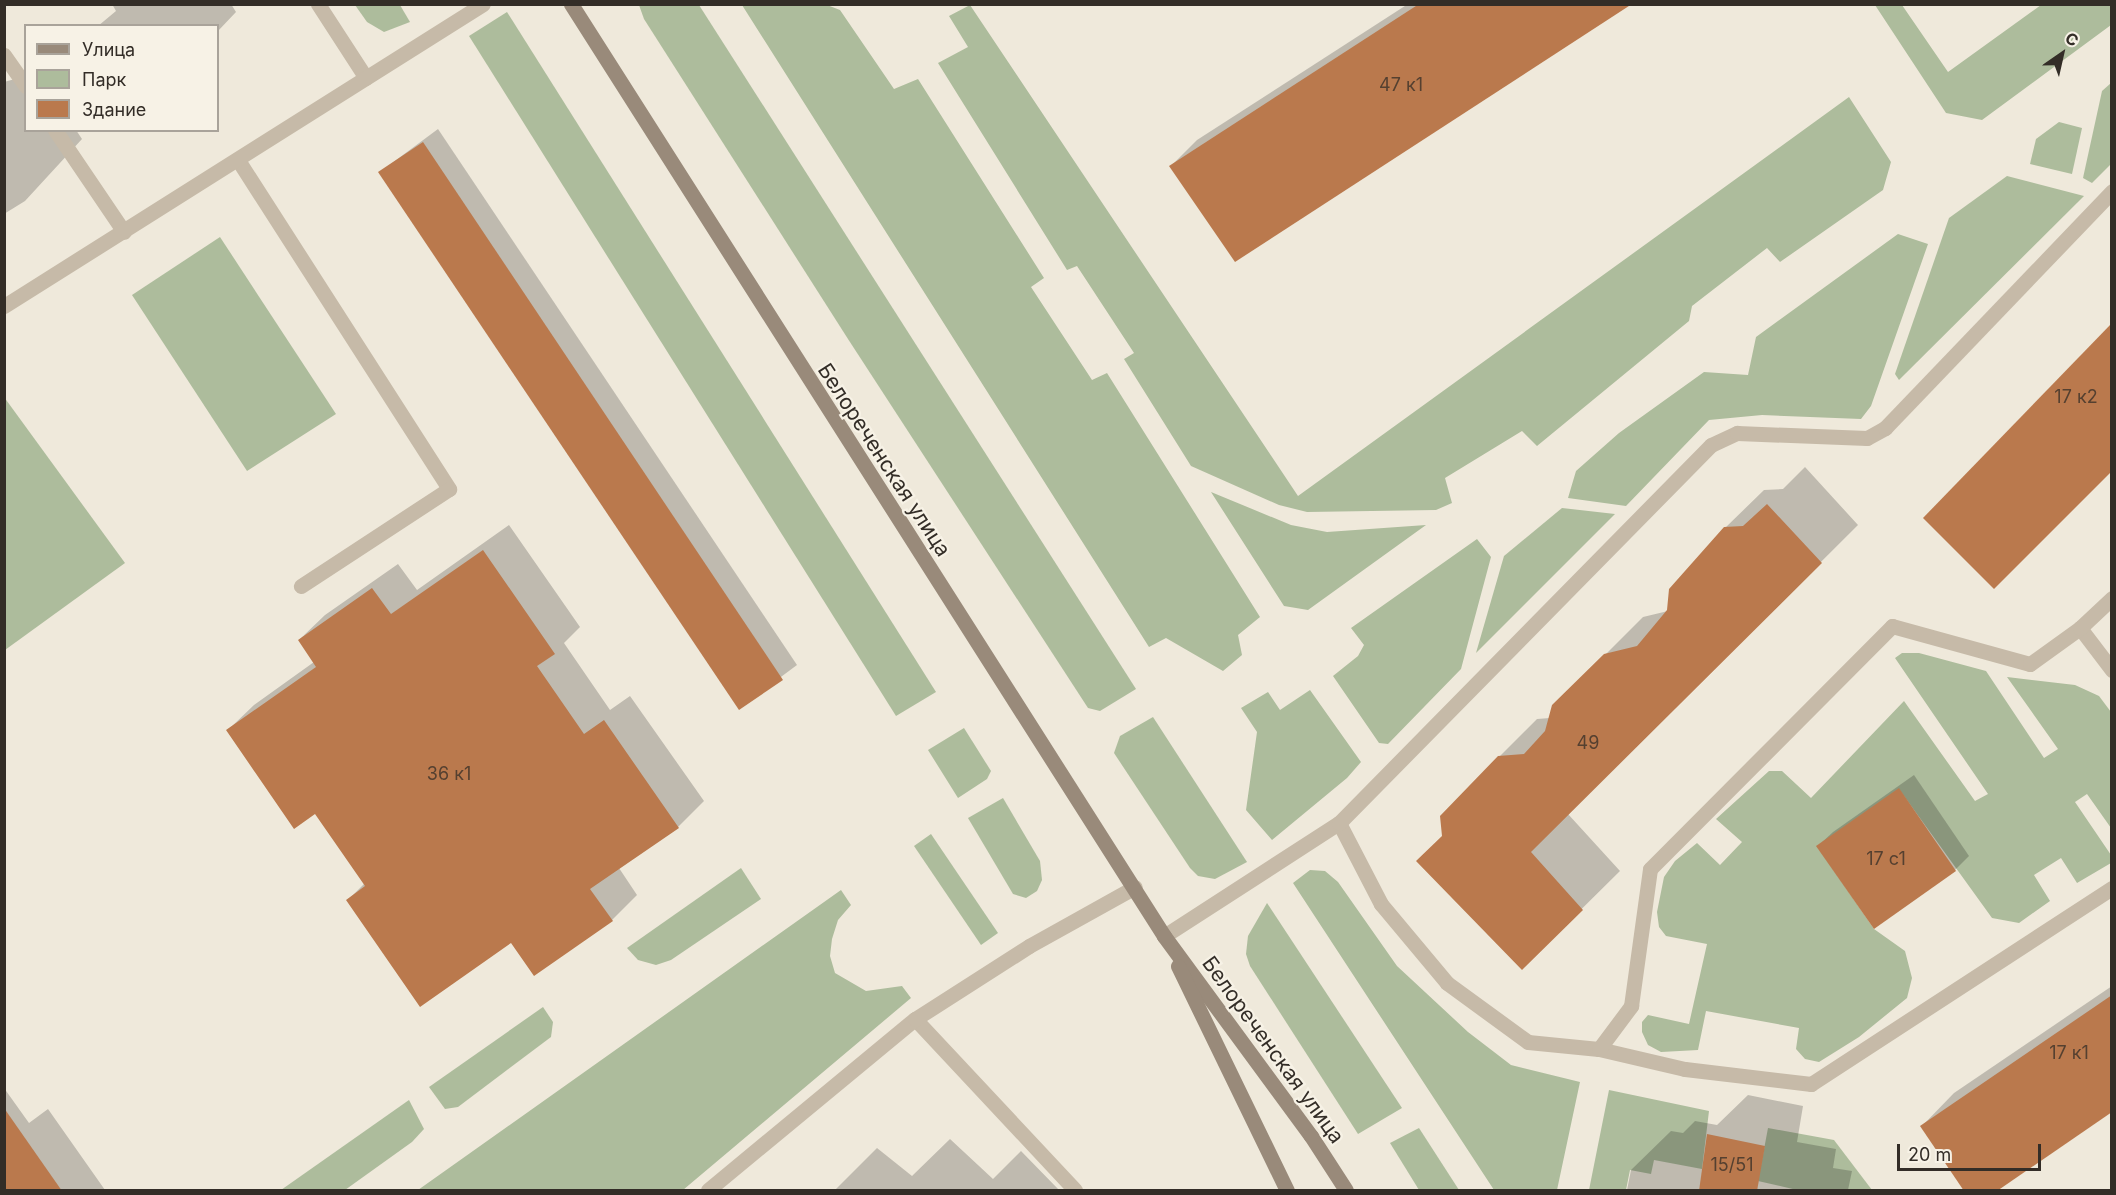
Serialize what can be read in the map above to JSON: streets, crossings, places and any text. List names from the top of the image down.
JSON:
{
  "streets": {
    "main road": ["Белореченская улица"]
  },
  "house_numbers": [
    "47 к1",
    "17 к2",
    "49",
    "36 к1",
    "17 с1",
    "17 к1",
    "15/51"
  ],
  "legend": ["Улица", "Парк", "Здание"],
  "scale_bar": "20 m",
  "north": "top right"
}
